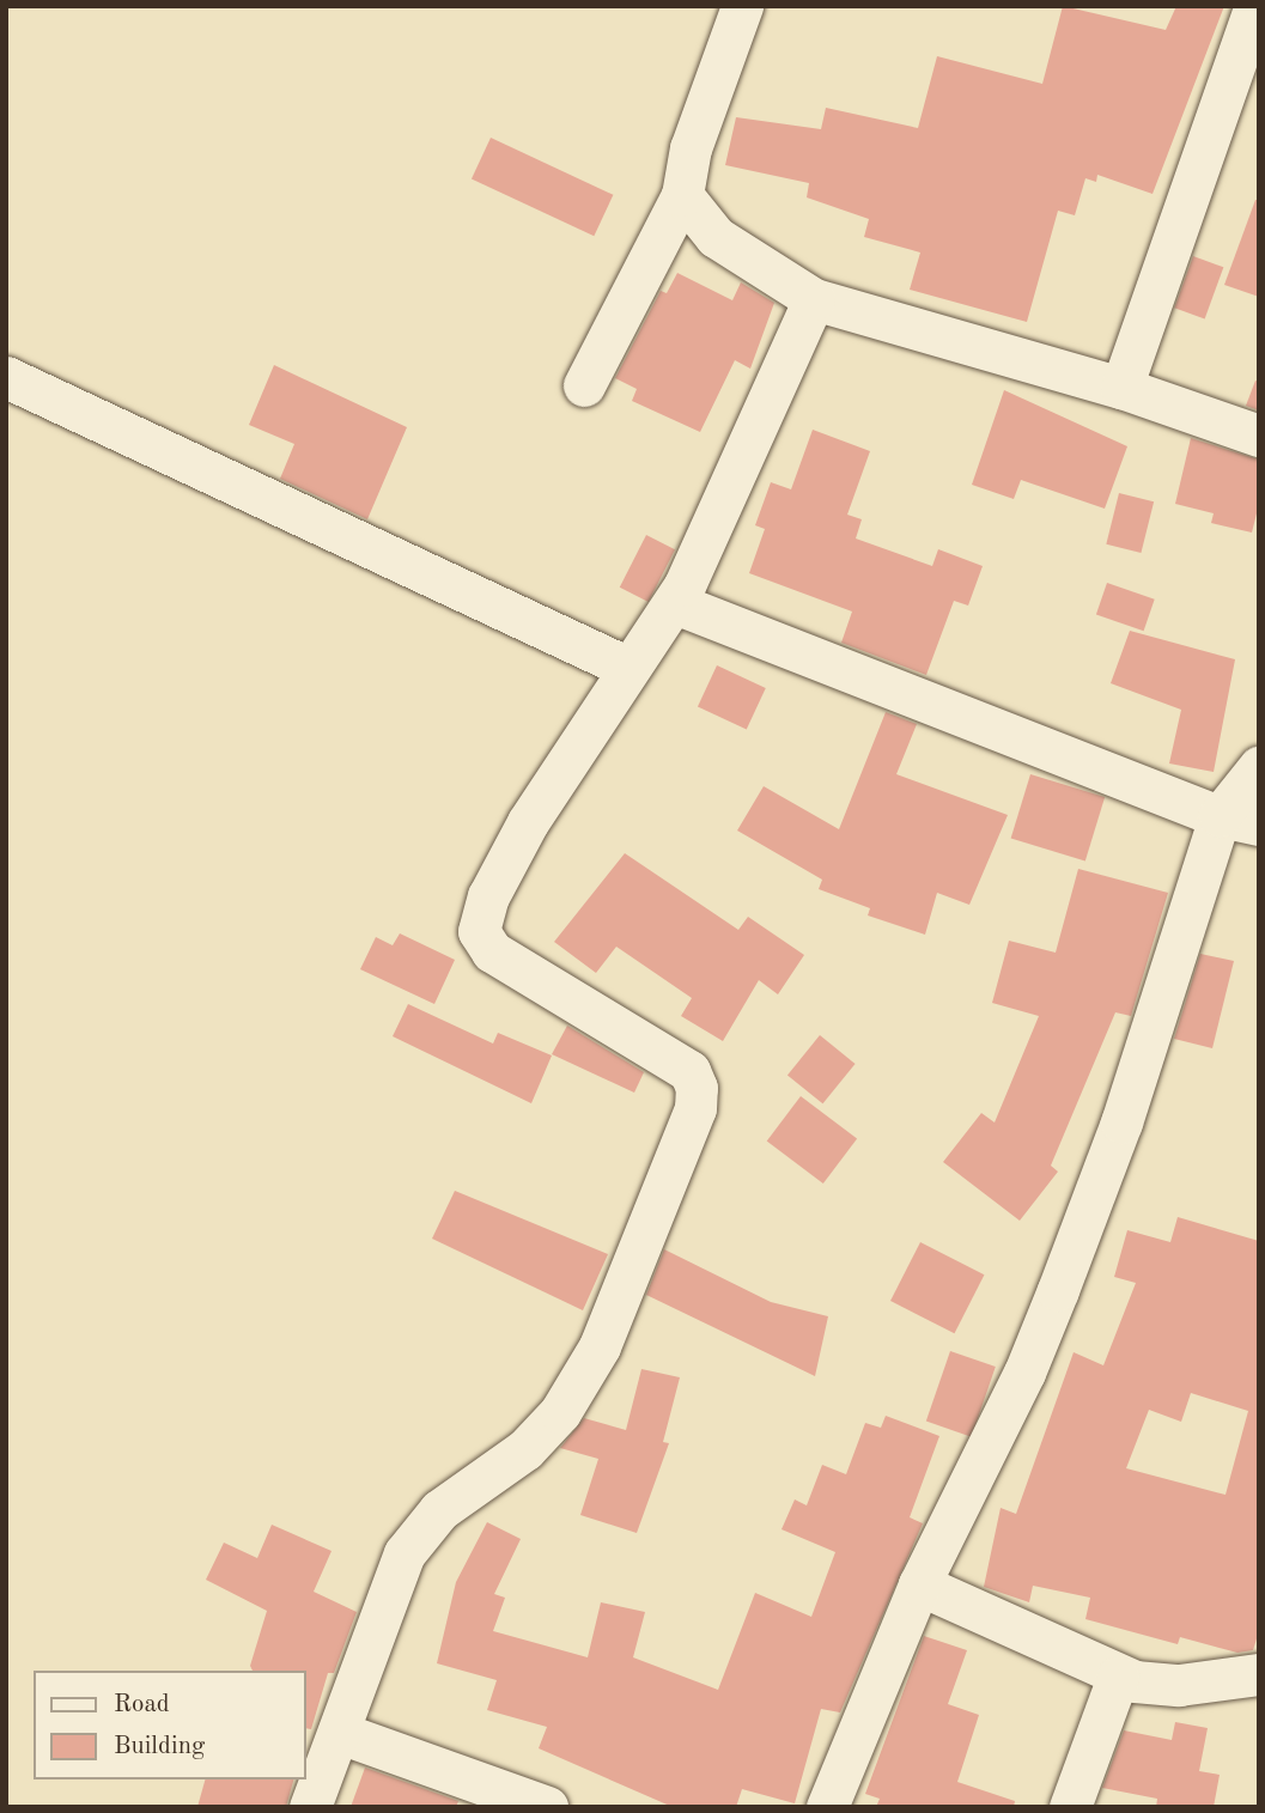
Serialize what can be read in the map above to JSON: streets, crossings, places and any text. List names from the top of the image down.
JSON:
{
  "legend": ["Road", "Building"]
}
